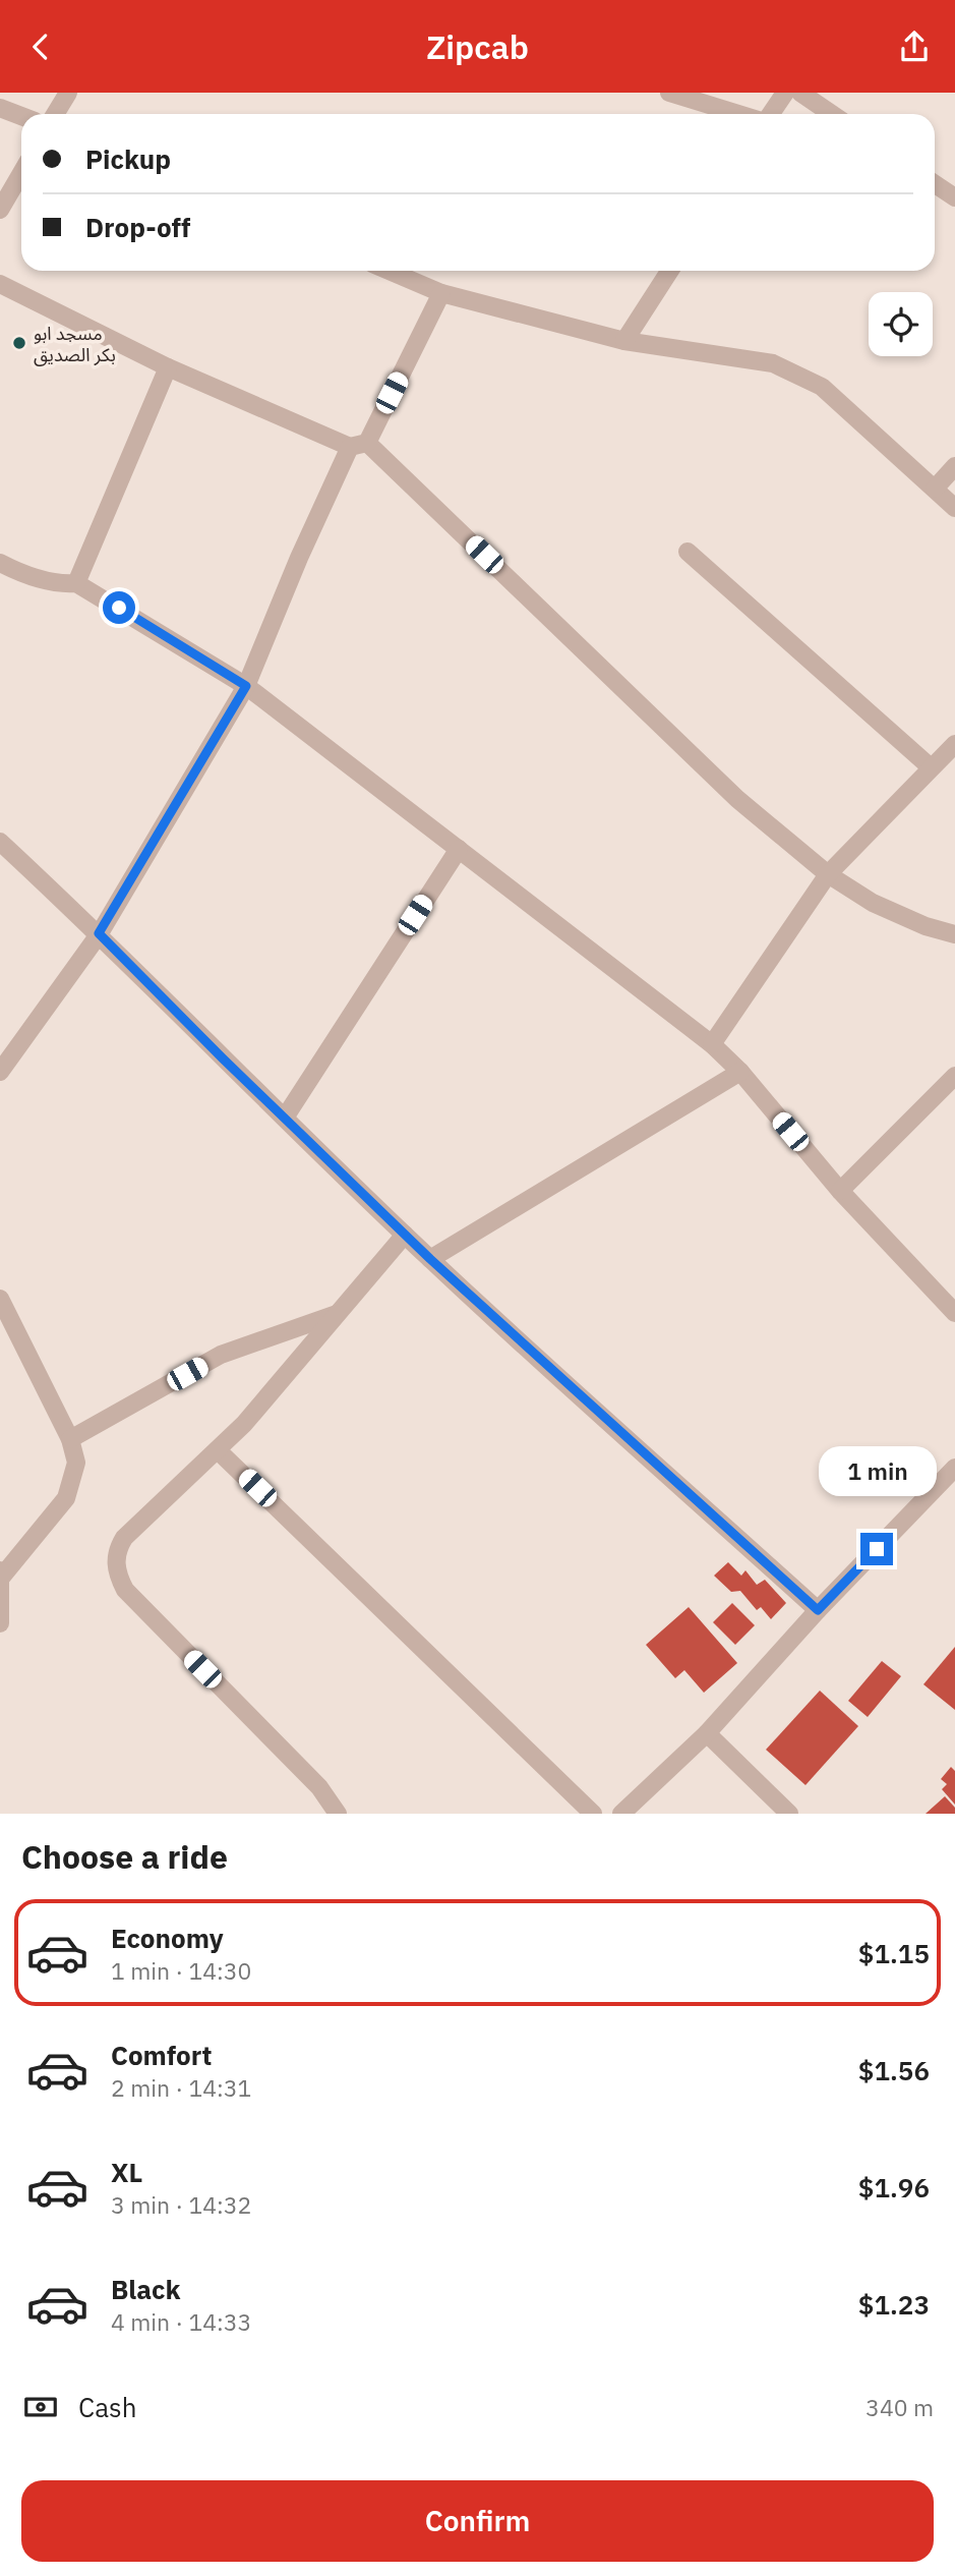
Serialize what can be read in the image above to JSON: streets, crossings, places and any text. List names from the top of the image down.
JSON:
{
  "places": ["مسجد ابو بكر الصديق"],
  "page": {
    "header": "Zipcab",
    "banner": ["Pickup", "Drop-off"],
    "bubble": "1 min",
    "heading": "Choose a ride",
    "list": [
      {
        "name": "Economy",
        "note": "1 min · 14:30",
        "value": "$1.15"
      },
      {
        "name": "Comfort",
        "note": "2 min · 14:31",
        "value": "$1.56"
      },
      {
        "name": "XL",
        "note": "3 min · 14:32",
        "value": "$1.96"
      },
      {
        "name": "Black",
        "note": "4 min · 14:33",
        "value": "$1.23"
      }
    ],
    "pay": ["Cash", "340 m"],
    "buttons": "Confirm"
  }
}
